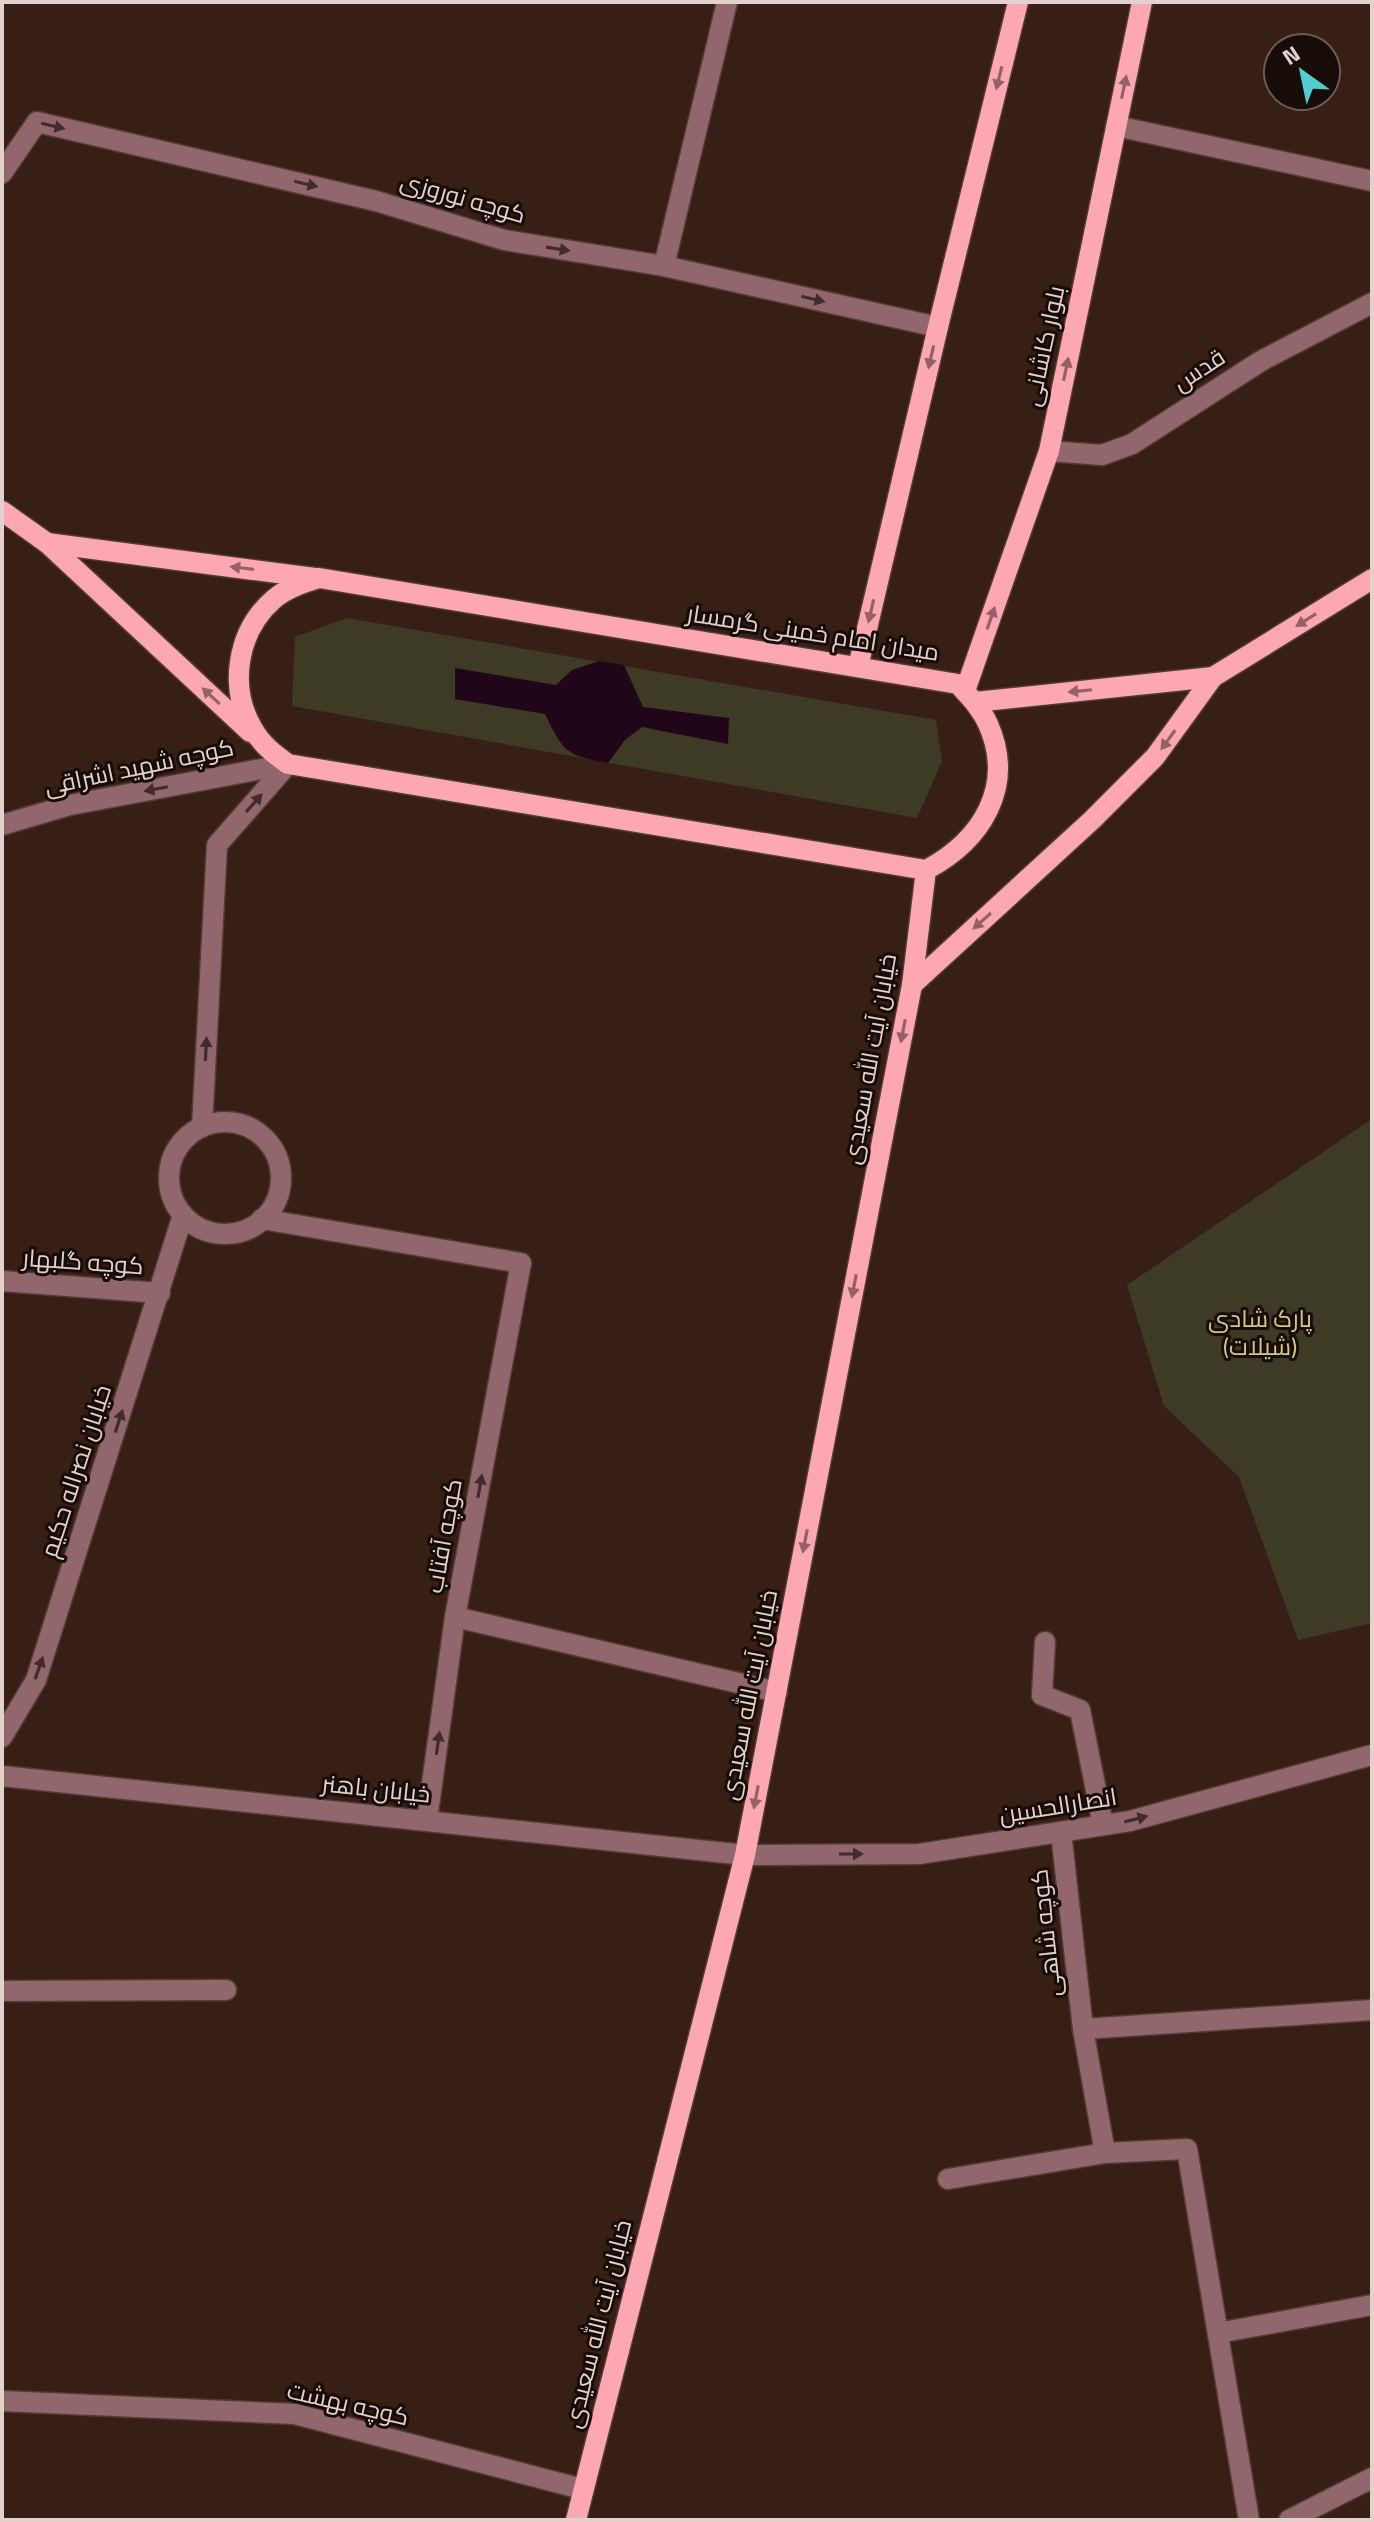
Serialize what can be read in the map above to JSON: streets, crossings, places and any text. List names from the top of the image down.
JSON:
{
  "streets": {
    "main road": ["بلوار کاشانی", "میدان امام خمینی گرمسار", "خیابان آیت الله سعیدی"],
    "street": [
      "کوچه نوروزی",
      "قدس",
      "کوچه شهید اشراقی",
      "کوچه گلبهار",
      "خیابان نصراله حکیم",
      "کوچه آفتاب",
      "خیابان باهنر",
      "انصارالحسین",
      "کوچه شاهی",
      "کوچه بهشت"
    ]
  },
  "crossings": [
    ["بلوار کاشانی", "قدس"],
    ["بلوار کاشانی", "میدان امام خمینی گرمسار"],
    ["خیابان آیت الله سعیدی", "خیابان باهنر"],
    ["خیابان آیت الله سعیدی", "انصارالحسین"],
    ["خیابان آیت الله سعیدی", "کوچه بهشت"],
    ["کوچه گلبهار", "خیابان نصراله حکیم"],
    ["خیابان نصراله حکیم", "کوچه آفتاب"],
    ["کوچه آفتاب", "خیابان باهنر"],
    ["خیابان باهنر", "انصارالحسین"],
    ["انصارالحسین", "کوچه شاهی"]
  ],
  "one_way": [
    "کوچه نوروزی",
    "کوچه شهید اشراقی",
    "خیابان آیت الله سعیدی",
    "خیابان نصراله حکیم",
    "انصارالحسین"
  ],
  "parks": ["پارک شادی (شیلات)"],
  "north": "top left"
}
